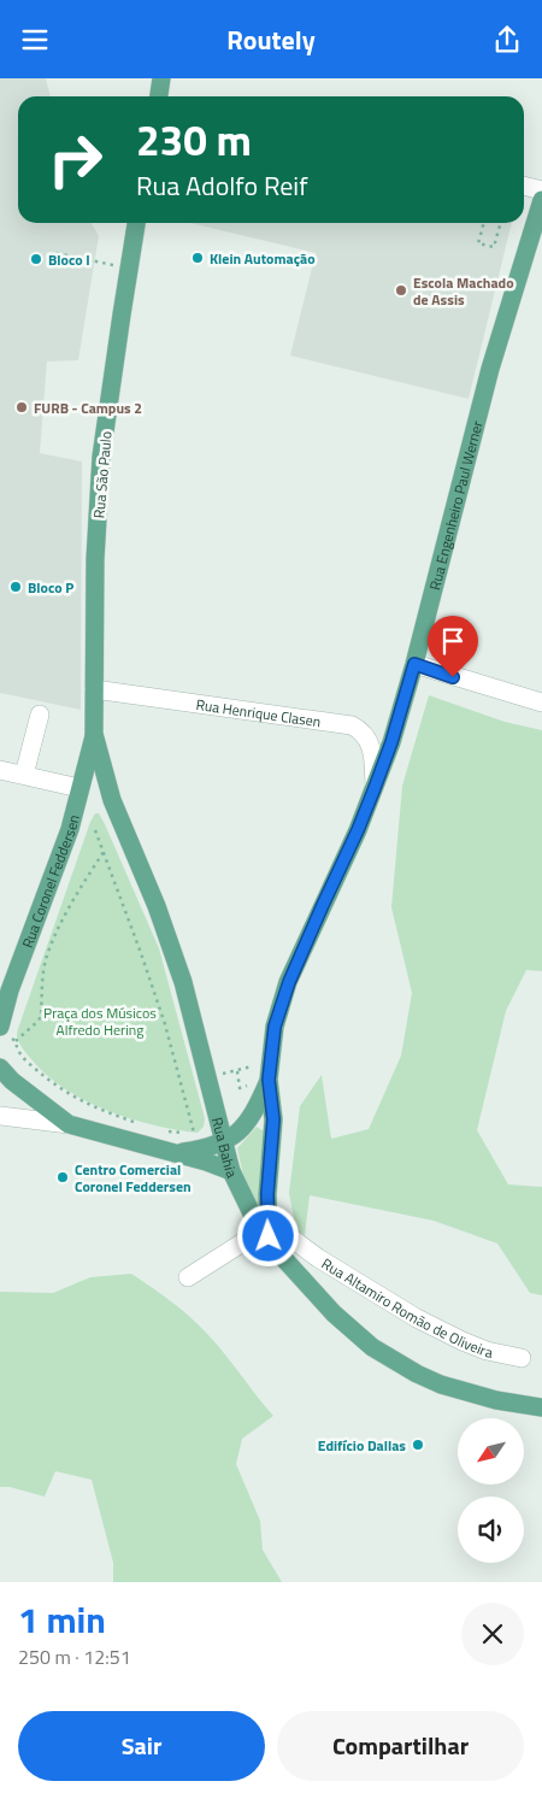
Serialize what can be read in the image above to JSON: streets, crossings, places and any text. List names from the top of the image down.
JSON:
{
  "streets": {
    "main road": [
      "Rua São Paulo",
      "Rua Engenheiro Paul Werner",
      "Rua Coronel Feddersen",
      "Rua Bahia"
    ],
    "street": ["Rua Henrique Clasen", "Rua Altamiro Romão de Oliveira"]
  },
  "crossings": [
    ["Rua São Paulo", "Rua Henrique Clasen"],
    ["Rua São Paulo", "Rua Coronel Feddersen"],
    ["Rua São Paulo", "Rua Bahia"],
    ["Rua Engenheiro Paul Werner", "Rua Henrique Clasen"],
    ["Rua Engenheiro Paul Werner", "Rua Bahia"],
    ["Rua Engenheiro Paul Werner", "Rua Altamiro Romão de Oliveira"],
    ["Rua Coronel Feddersen", "Rua Bahia"],
    ["Rua Bahia", "Rua Altamiro Romão de Oliveira"]
  ],
  "parks": ["Praça dos Músicos Alfredo Hering"],
  "places": [
    "Klein Automação",
    "Bloco I",
    "Escola Machado de Assis",
    "FURB - Campus 2",
    "Bloco P",
    "Centro Comercial Coronel Feddersen",
    "Edifício Dallas"
  ],
  "north": "bottom left",
  "page": {
    "header": "Routely",
    "turn": ["230 m", "Rua Adolfo Reif"],
    "heading": ["1 min", "250 m · 12:51"],
    "buttons": ["Sair", "Compartilhar"]
  }
}
